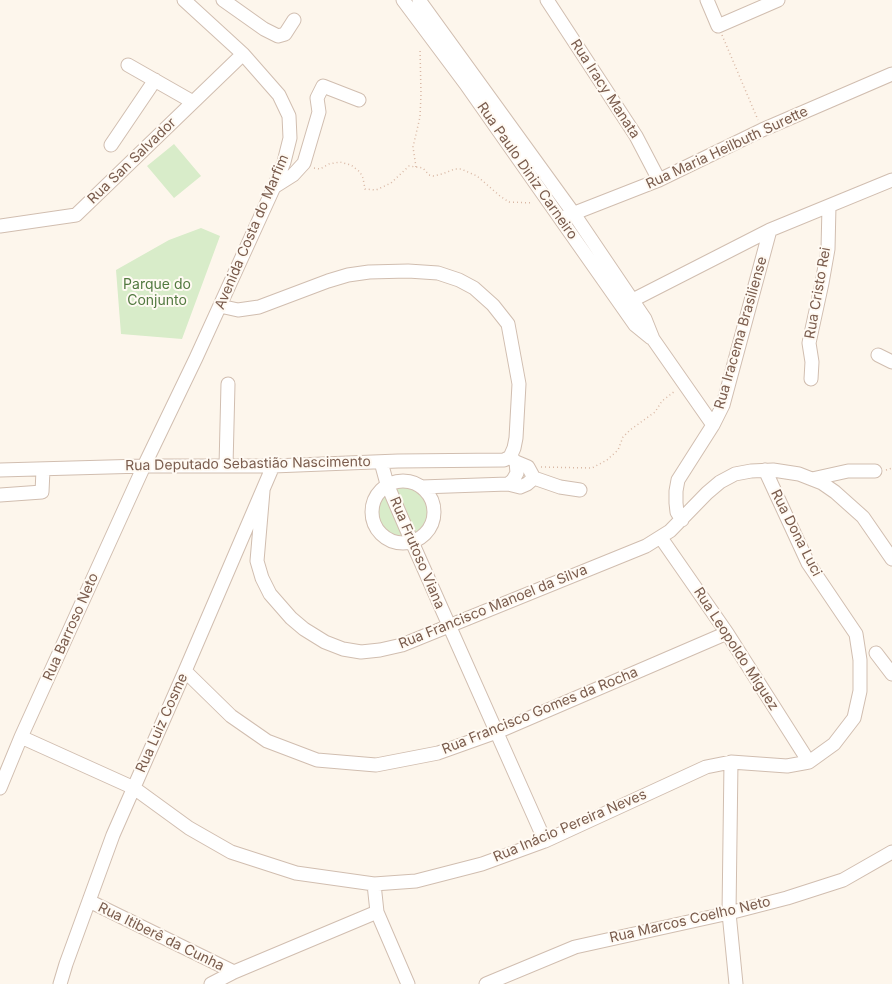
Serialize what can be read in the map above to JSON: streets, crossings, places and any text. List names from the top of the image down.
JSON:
{
  "streets": {
    "street": [
      "Rua Iracy Manata",
      "Rua Maria Heilbuth Surette",
      "Rua San Salvador",
      "Rua Paulo Diniz Carneiro",
      "Avenida Costa do Marfim",
      "Rua Cristo Rei",
      "Rua Iracema Brasiliense",
      "Rua Deputado Sebastião Nascimento",
      "Rua Dona Luci",
      "Rua Frutoso Viana",
      "Rua Francisco Manoel da Silva",
      "Rua Barroso Neto",
      "Rua Leopoldo Miguez",
      "Rua Francisco Gomes da Rocha",
      "Rua Luiz Cosme",
      "Rua Inácio Pereira Neves",
      "Rua Marcos Coelho Neto",
      "Rua Itiberê da Cunha"
    ]
  },
  "crossings": [
    ["Rua Iracy Manata", "Rua Maria Heilbuth Surette"],
    ["Rua Maria Heilbuth Surette", "Rua Paulo Diniz Carneiro"],
    ["Rua San Salvador", "Avenida Costa do Marfim"],
    ["Rua Paulo Diniz Carneiro", "Rua Iracema Brasiliense"],
    ["Avenida Costa do Marfim", "Rua Deputado Sebastião Nascimento"],
    ["Avenida Costa do Marfim", "Rua Barroso Neto"],
    ["Rua Iracema Brasiliense", "Rua Francisco Manoel da Silva"],
    ["Rua Deputado Sebastião Nascimento", "Rua Frutoso Viana"],
    ["Rua Deputado Sebastião Nascimento", "Rua Barroso Neto"],
    ["Rua Deputado Sebastião Nascimento", "Rua Luiz Cosme"],
    ["Rua Dona Luci", "Rua Francisco Manoel da Silva"],
    ["Rua Dona Luci", "Rua Inácio Pereira Neves"],
    ["Rua Frutoso Viana", "Rua Francisco Manoel da Silva"],
    ["Rua Frutoso Viana", "Rua Francisco Gomes da Rocha"],
    ["Rua Frutoso Viana", "Rua Inácio Pereira Neves"],
    ["Rua Francisco Manoel da Silva", "Rua Leopoldo Miguez"],
    ["Rua Francisco Manoel da Silva", "Rua Luiz Cosme"],
    ["Rua Barroso Neto", "Rua Inácio Pereira Neves"],
    ["Rua Leopoldo Miguez", "Rua Francisco Gomes da Rocha"],
    ["Rua Leopoldo Miguez", "Rua Inácio Pereira Neves"],
    ["Rua Francisco Gomes da Rocha", "Rua Luiz Cosme"],
    ["Rua Luiz Cosme", "Rua Inácio Pereira Neves"],
    ["Rua Luiz Cosme", "Rua Itiberê da Cunha"]
  ],
  "parks": ["Parque do Conjunto"]
}
